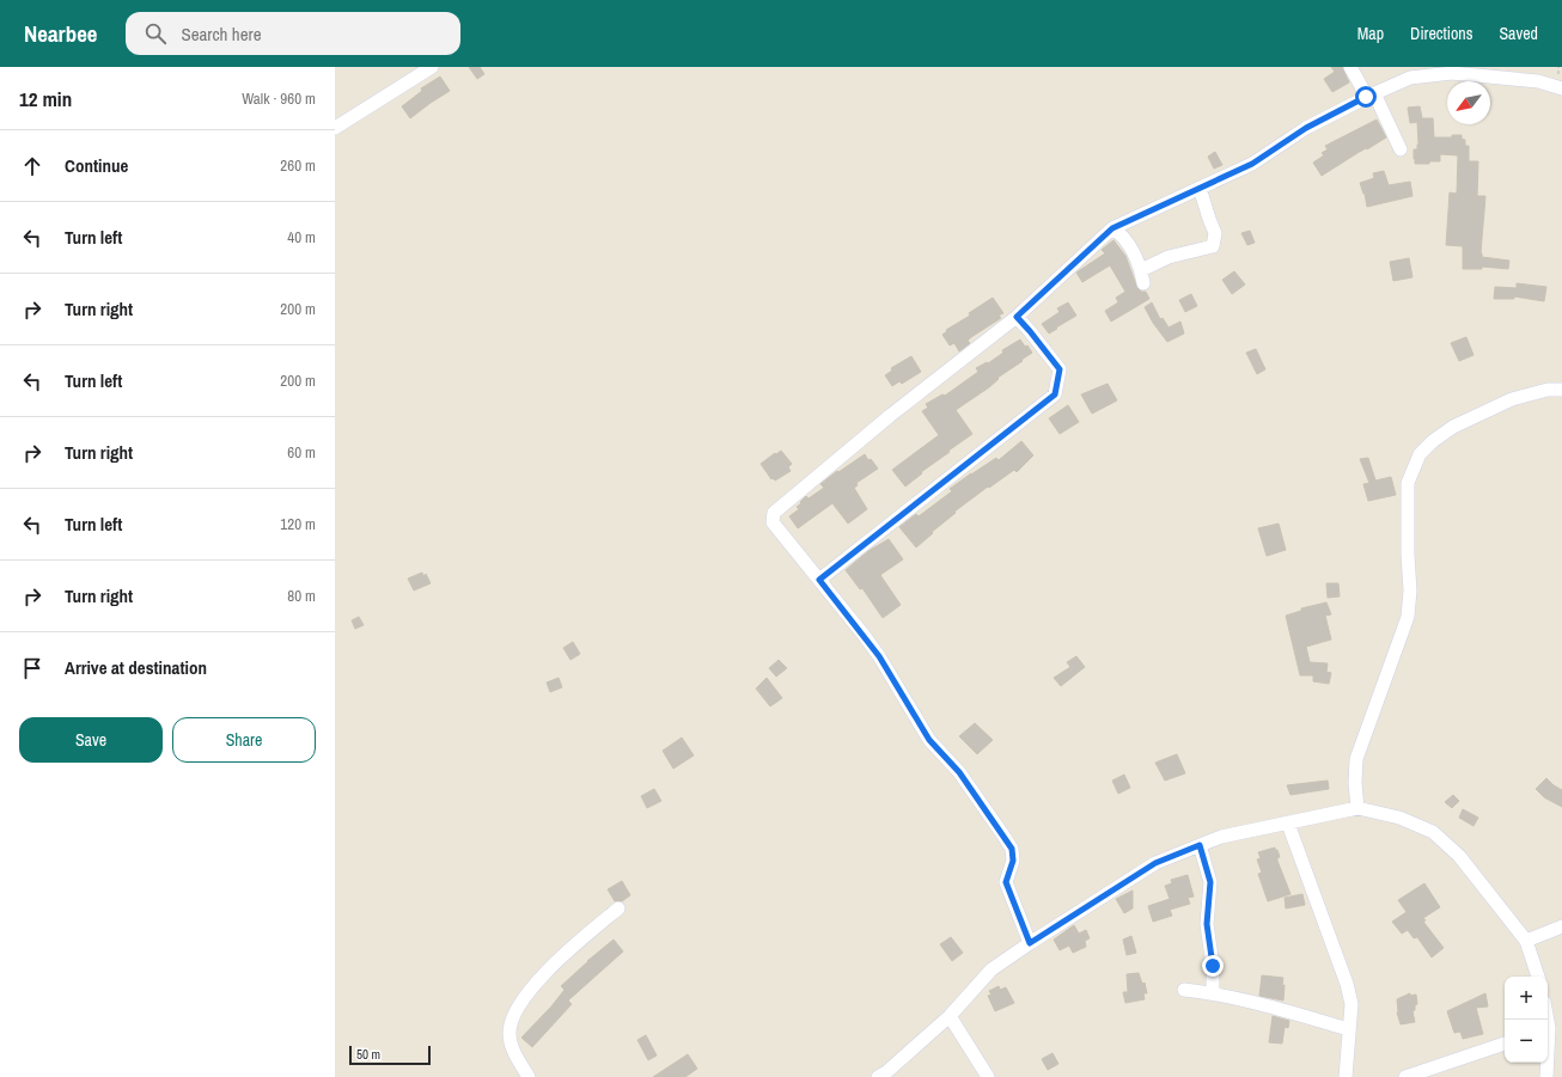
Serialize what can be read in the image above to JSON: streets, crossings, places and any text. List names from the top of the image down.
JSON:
{
  "scale_bar": "50 m",
  "north": "bottom left",
  "page": {
    "header": "Nearbee",
    "search": "Search here",
    "nav": ["Map", "Directions", "Saved"],
    "heading": ["12 min", "Walk · 960 m"],
    "list": [
      ["Continue", "260 m"],
      ["Turn left", "40 m"],
      ["Turn right", "200 m"],
      ["Turn left", "200 m"],
      ["Turn right", "60 m"],
      ["Turn left", "120 m"],
      ["Turn right", "80 m"],
      "Arrive at destination"
    ],
    "buttons": ["Save", "Share"],
    "map_buttons": ["+", "−"],
    "scale": "50 m"
  }
}
